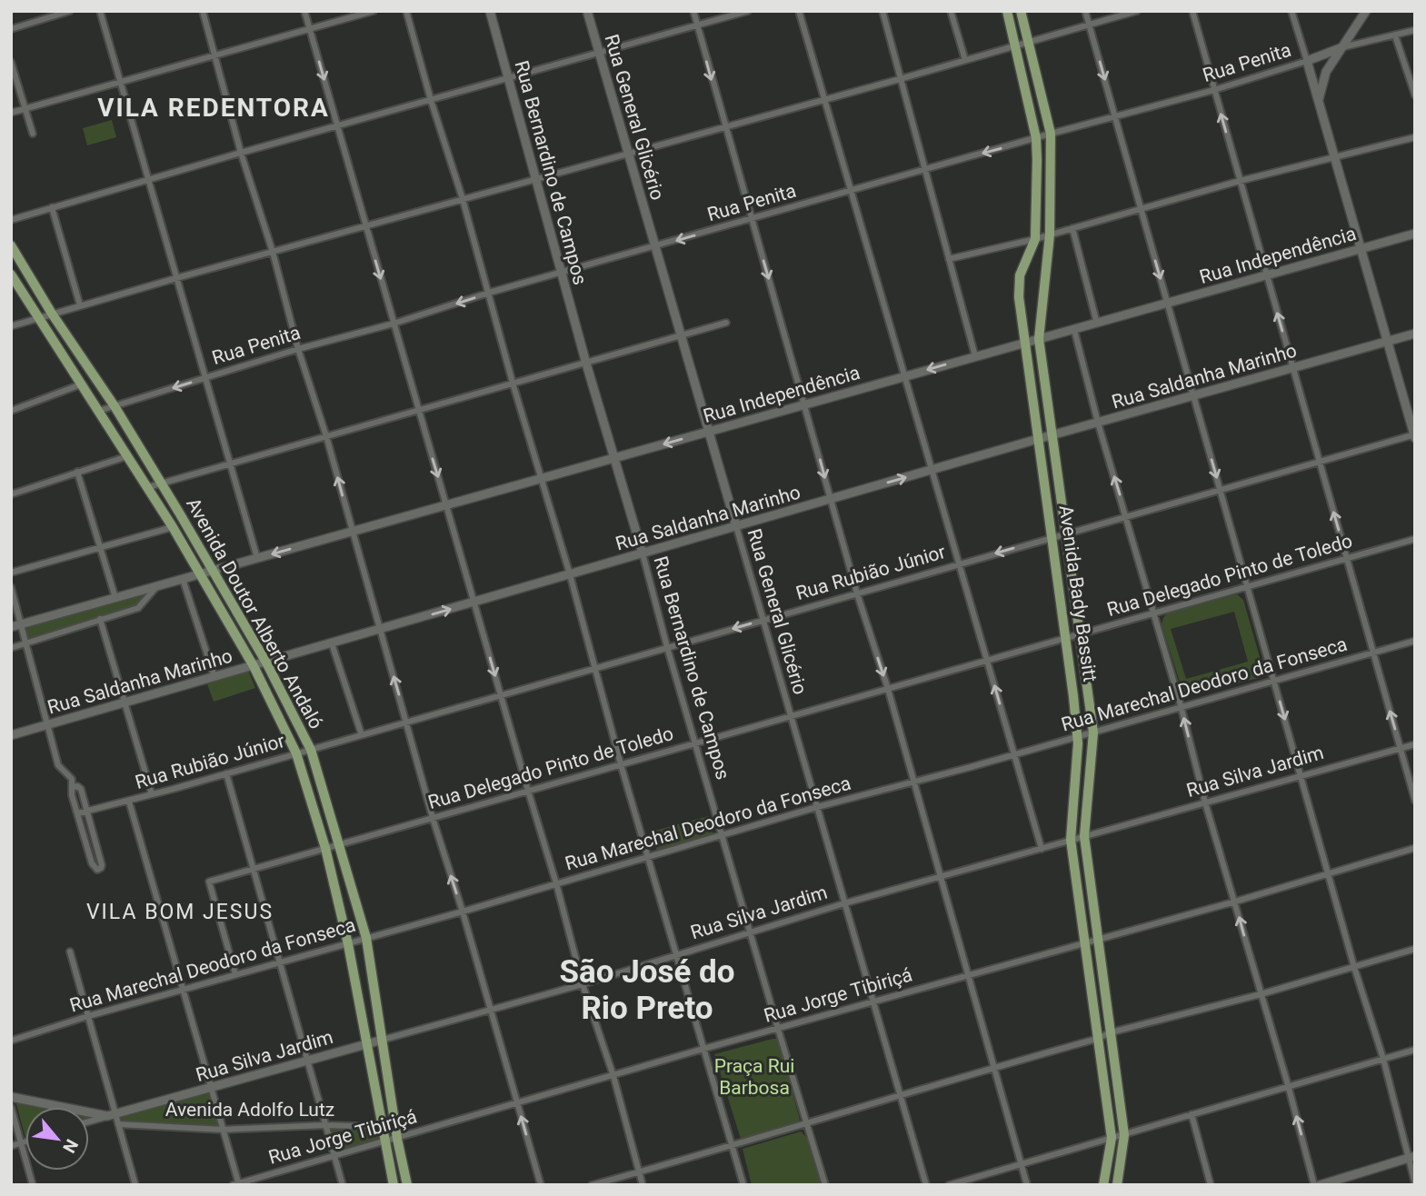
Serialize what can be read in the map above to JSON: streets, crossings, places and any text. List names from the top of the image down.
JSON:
{
  "streets": {
    "main road": ["Avenida Bady Bassitt", "Avenida Doutor Alberto Andaló"],
    "street": [
      "Rua Penita",
      "Rua General Glicério",
      "Rua Bernardino de Campos",
      "Rua Independência",
      "Rua Saldanha Marinho",
      "Rua Rubião Júnior",
      "Rua Delegado Pinto de Toledo",
      "Rua Marechal Deodoro da Fonseca",
      "Rua Silva Jardim",
      "Rua Jorge Tibiriçá",
      "Avenida Adolfo Lutz"
    ]
  },
  "crossings": [
    ["Rua Penita", "Rua General Glicério"],
    ["Rua Penita", "Rua Bernardino de Campos"],
    ["Rua Penita", "Avenida Bady Bassitt"],
    ["Rua Penita", "Avenida Doutor Alberto Andaló"],
    ["Rua General Glicério", "Rua Independência"],
    ["Rua General Glicério", "Rua Saldanha Marinho"],
    ["Rua General Glicério", "Rua Rubião Júnior"],
    ["Rua General Glicério", "Rua Delegado Pinto de Toledo"],
    ["Rua General Glicério", "Rua Marechal Deodoro da Fonseca"],
    ["Rua General Glicério", "Rua Silva Jardim"],
    ["Rua General Glicério", "Rua Jorge Tibiriçá"],
    ["Rua Bernardino de Campos", "Rua Independência"],
    ["Rua Bernardino de Campos", "Rua Saldanha Marinho"],
    ["Rua Bernardino de Campos", "Rua Rubião Júnior"],
    ["Rua Bernardino de Campos", "Rua Delegado Pinto de Toledo"],
    ["Rua Bernardino de Campos", "Rua Marechal Deodoro da Fonseca"],
    ["Rua Bernardino de Campos", "Rua Silva Jardim"],
    ["Rua Bernardino de Campos", "Rua Jorge Tibiriçá"],
    ["Rua Independência", "Avenida Bady Bassitt"],
    ["Rua Independência", "Avenida Doutor Alberto Andaló"],
    ["Rua Saldanha Marinho", "Avenida Bady Bassitt"],
    ["Rua Saldanha Marinho", "Avenida Doutor Alberto Andaló"],
    ["Rua Rubião Júnior", "Avenida Bady Bassitt"],
    ["Rua Rubião Júnior", "Avenida Doutor Alberto Andaló"],
    ["Rua Delegado Pinto de Toledo", "Avenida Bady Bassitt"],
    ["Rua Delegado Pinto de Toledo", "Avenida Doutor Alberto Andaló"],
    ["Rua Delegado Pinto de Toledo", "Rua Marechal Deodoro da Fonseca"],
    ["Avenida Bady Bassitt", "Rua Marechal Deodoro da Fonseca"],
    ["Avenida Bady Bassitt", "Rua Silva Jardim"],
    ["Avenida Bady Bassitt", "Rua Jorge Tibiriçá"],
    ["Avenida Doutor Alberto Andaló", "Rua Marechal Deodoro da Fonseca"],
    ["Avenida Doutor Alberto Andaló", "Rua Silva Jardim"],
    ["Avenida Doutor Alberto Andaló", "Rua Jorge Tibiriçá"],
    ["Avenida Doutor Alberto Andaló", "Avenida Adolfo Lutz"]
  ],
  "districts": ["VILA REDENTORA", "VILA BOM JESUS", "São José do Rio Preto"],
  "parks": ["Praça Rui Barbosa"],
  "north": "bottom right"
}
